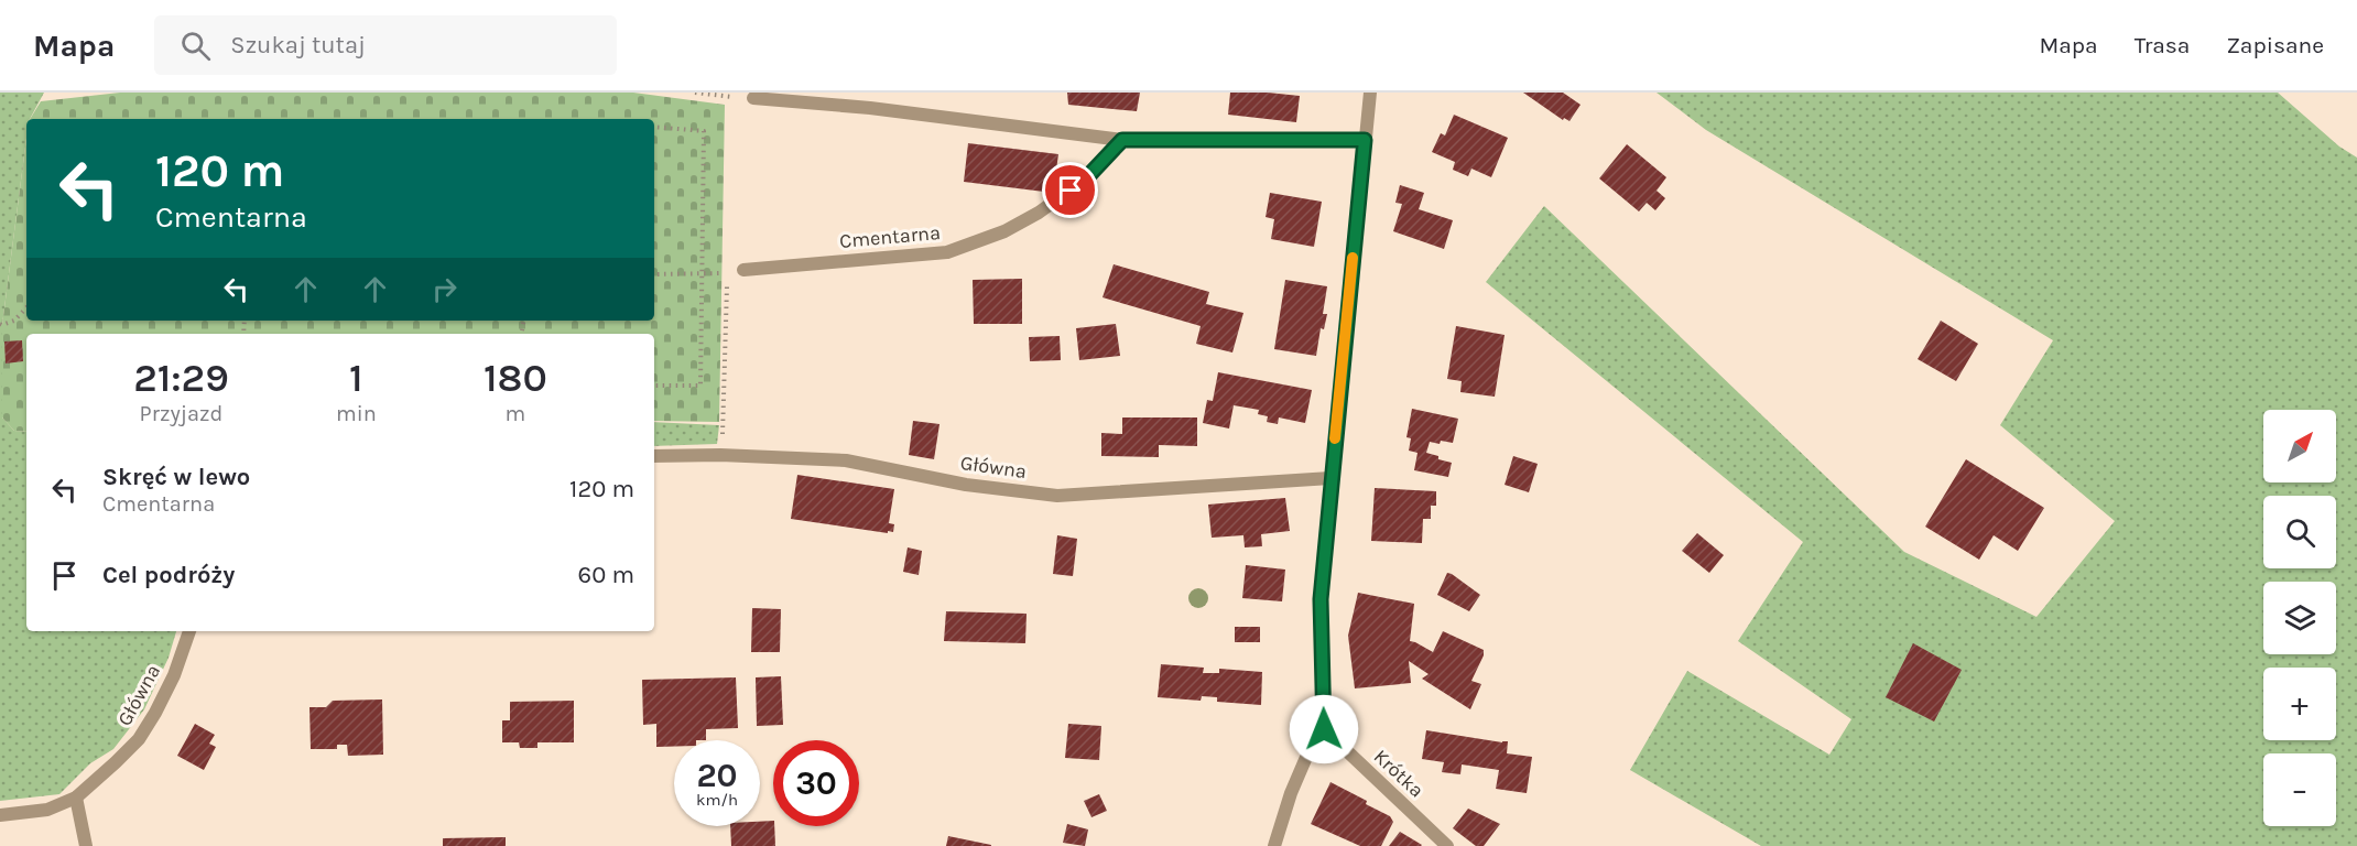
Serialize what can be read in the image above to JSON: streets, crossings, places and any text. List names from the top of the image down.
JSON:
{
  "streets": {
    "street": ["Cmentarna", "Główna", "Krótka"]
  },
  "north": "top right",
  "page": {
    "header": "Mapa",
    "search": "Szukaj tutaj",
    "nav": ["Mapa", "Trasa", "Zapisane"],
    "turn": ["120 m", "Cmentarna"],
    "eta": [
      "21:29",
      "Przyjazd",
      "1",
      "min",
      "180",
      "m"
    ],
    "map_buttons": ["+", "−"],
    "list": [
      {
        "name": "Skręć w lewo",
        "note": "Cmentarna",
        "value": "120 m"
      },
      {
        "name": "Cel podróży",
        "value": "60 m"
      }
    ],
    "speed": "20 km/h",
    "limit": "30"
  }
}
